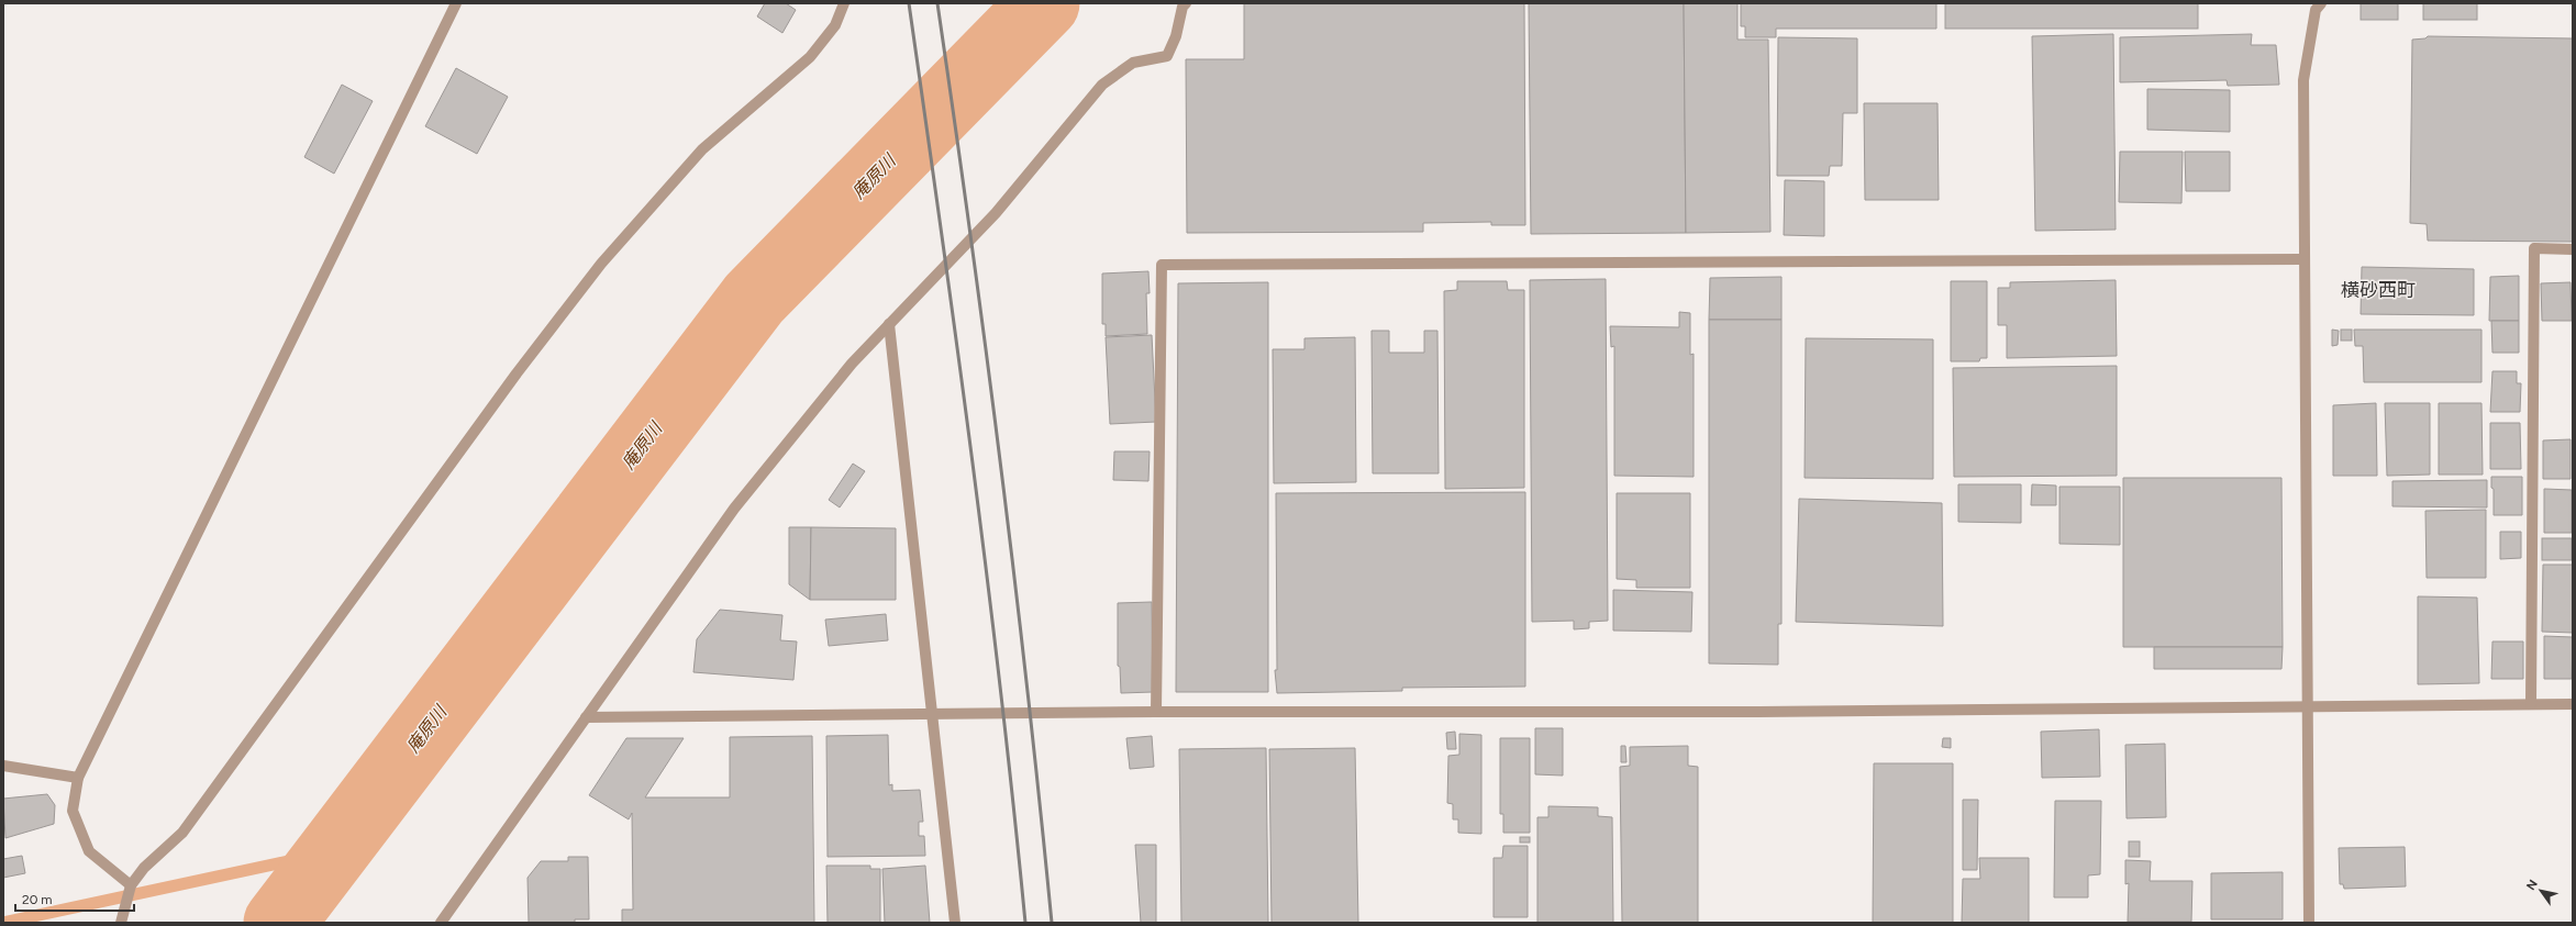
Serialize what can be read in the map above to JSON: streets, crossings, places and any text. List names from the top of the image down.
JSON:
{
  "districts": ["横砂西町"],
  "water": ["庵原川"],
  "scale_bar": "20 m",
  "north": "top left"
}
